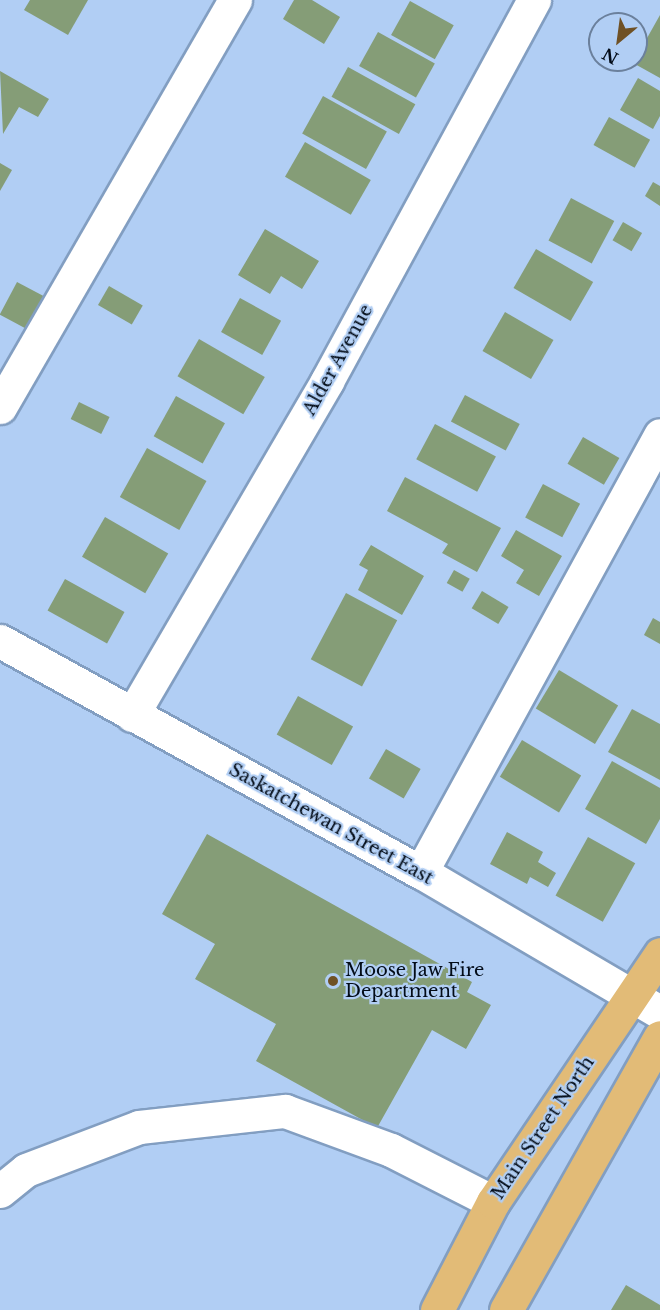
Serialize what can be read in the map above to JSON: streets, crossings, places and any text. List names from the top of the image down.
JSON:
{
  "streets": {
    "main road": ["Main Street North"],
    "street": ["Alder Avenue", "Saskatchewan Street East"]
  },
  "crossings": [
    ["Alder Avenue", "Saskatchewan Street East"],
    ["Saskatchewan Street East", "Main Street North"]
  ],
  "places": ["Moose Jaw Fire Department"],
  "north": "bottom left"
}
